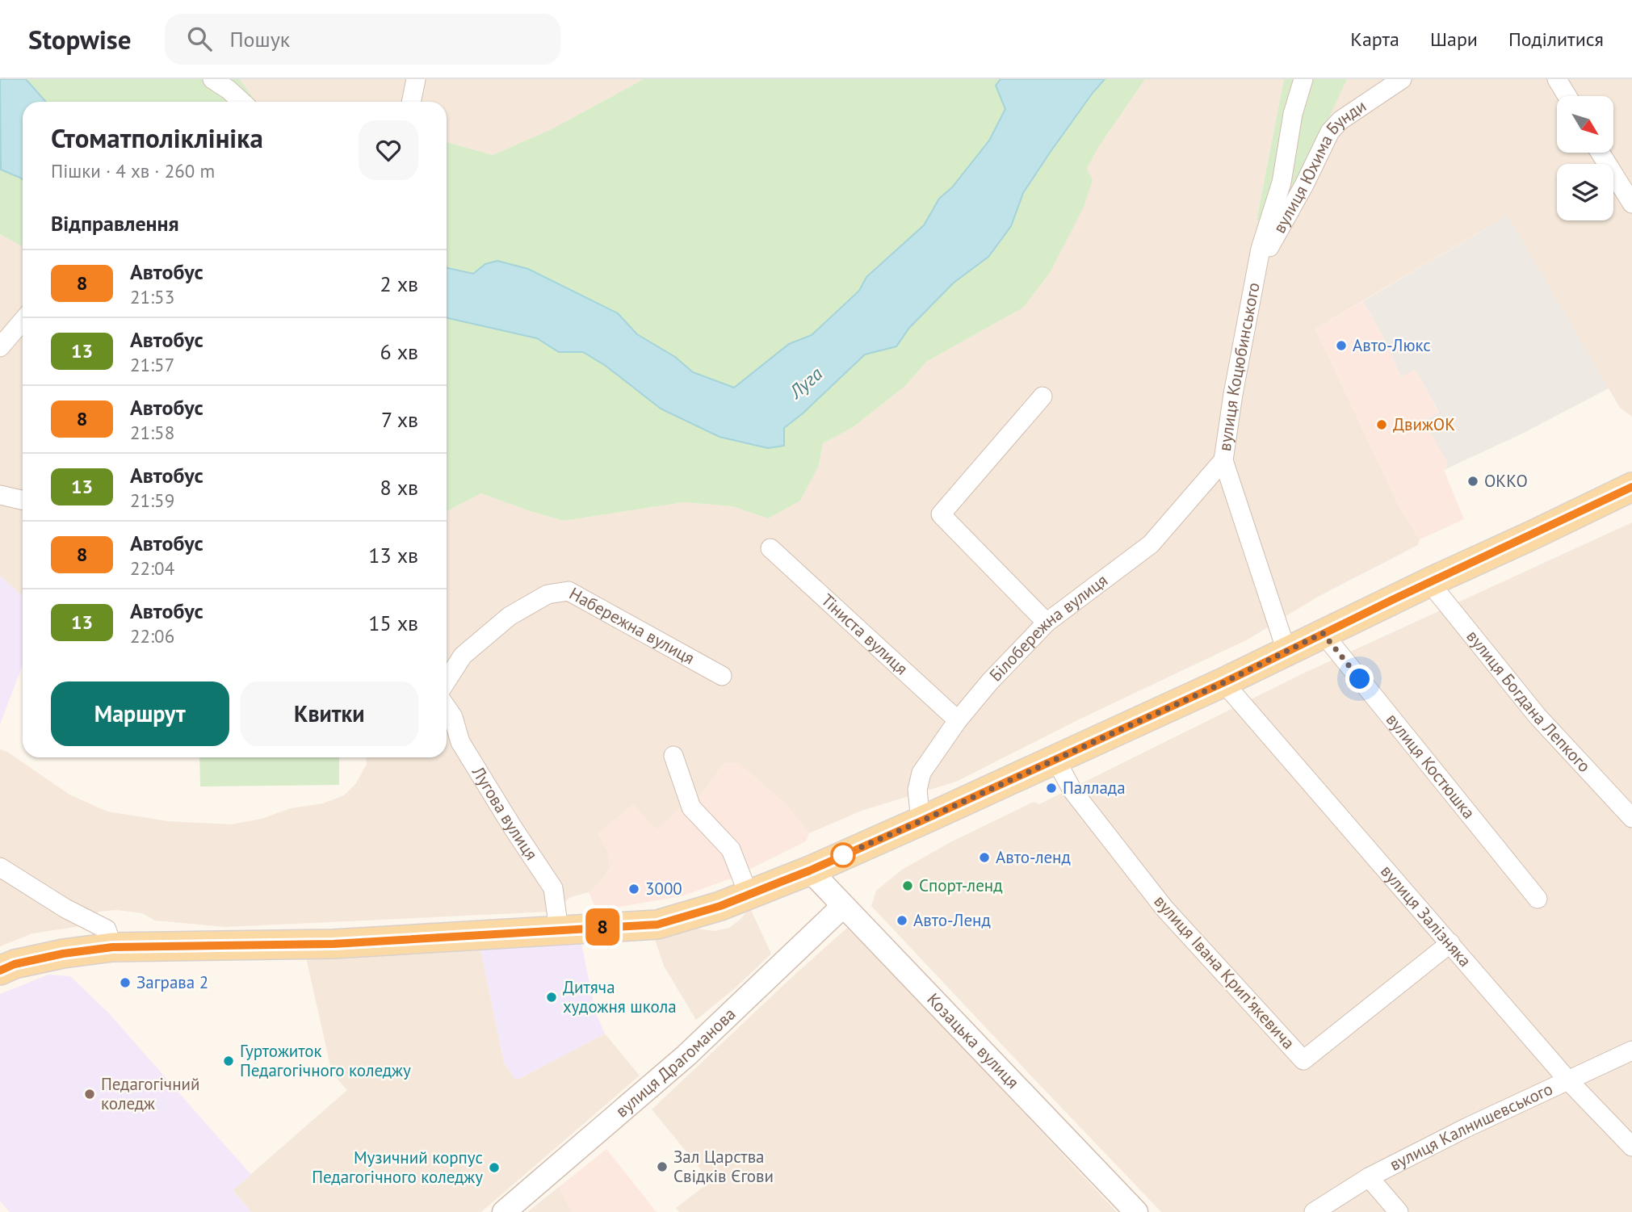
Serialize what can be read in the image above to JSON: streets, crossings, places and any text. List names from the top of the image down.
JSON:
{
  "streets": {
    "street": [
      "вулиця Юхима Бунди",
      "вулиця Коцюбинського",
      "Набережна вулиця",
      "Білобережна вулиця",
      "Тіниста вулиця",
      "вулиця Богдана Лепкого",
      "вулиця Костюшка",
      "Лугова вулиця",
      "вулиця Залізняка",
      "вулиця Івана Крипʼякевича",
      "Козацька вулиця",
      "вулиця Драгоманова",
      "вулиця Калнишевського"
    ]
  },
  "crossings": [
    ["вулиця Юхима Бунди", "вулиця Коцюбинського"],
    ["вулиця Коцюбинського", "Білобережна вулиця"],
    ["Білобережна вулиця", "Тіниста вулиця"],
    ["вулиця Залізняка", "вулиця Івана Крипʼякевича"],
    ["вулиця Залізняка", "вулиця Калнишевського"],
    ["Козацька вулиця", "вулиця Драгоманова"]
  ],
  "water": ["Луга"],
  "places": [
    "Авто-Люкс",
    "ДвижОК",
    "ОККО",
    "Паллада",
    "Авто-ленд",
    "Спорт-ленд",
    "3000",
    "Авто-Ленд",
    "Заграва 2",
    "Дитяча художня школа",
    "Гуртожиток Педагогічного коледжу",
    "Педагогічний коледж",
    "Зал Царства Свідків Єгови",
    "Музичний корпус Педагогічного коледжу"
  ],
  "lines": ["bus line 8"],
  "north": "bottom right",
  "page": {
    "header": "Stopwise",
    "search": "Пошук",
    "nav": ["Карта", "Шари", "Поділитися"],
    "on_map": "8",
    "heading": [
      ["Стоматполіклініка", "Пішки · 4 хв · 260 m"],
      "Відправлення"
    ],
    "list": [
      {
        "mark": "8",
        "name": "Автобус",
        "note": "21:53",
        "value": "2 хв"
      },
      {
        "mark": "13",
        "name": "Автобус",
        "note": "21:57",
        "value": "6 хв"
      },
      {
        "mark": "8",
        "name": "Автобус",
        "note": "21:58",
        "value": "7 хв"
      },
      {
        "mark": "13",
        "name": "Автобус",
        "note": "21:59",
        "value": "8 хв"
      },
      {
        "mark": "8",
        "name": "Автобус",
        "note": "22:04",
        "value": "13 хв"
      },
      {
        "mark": "13",
        "name": "Автобус",
        "note": "22:06",
        "value": "15 хв"
      }
    ],
    "buttons": ["Маршрут", "Квитки"]
  }
}
